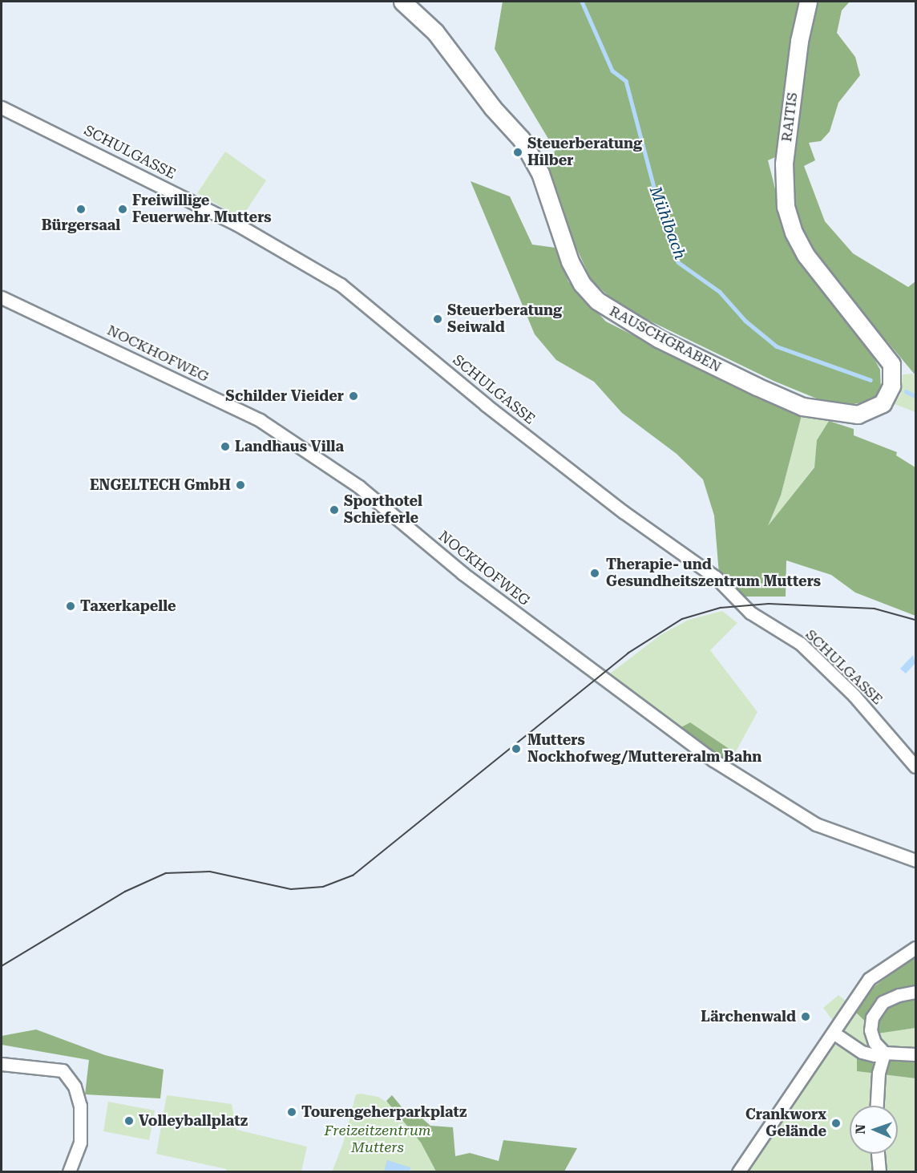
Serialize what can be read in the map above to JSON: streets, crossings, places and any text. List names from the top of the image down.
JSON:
{
  "streets": {
    "street": [
      "RAITIS",
      "SCHULGASSE",
      "RAUSCHGRABEN",
      "NOCKHOFWEG"
    ]
  },
  "crossings": [
    ["RAITIS", "RAUSCHGRABEN"]
  ],
  "water": ["Mühlbach"],
  "parks": ["Freizeitzentrum Mutters"],
  "places": [
    "Steuerberatung Hilber",
    "Bürgersaal",
    "Freiwillige Feuerwehr Mutters",
    "Steuerberatung Seiwald",
    "Schilder Vieider",
    "Landhaus Villa",
    "ENGELTECH GmbH",
    "Sporthotel Schieferle",
    "Therapie- und Gesundheitszentrum Mutters",
    "Taxerkapelle",
    "Mutters Nockhofweg/Muttereralm Bahn",
    "Lärchenwald",
    "Tourengeherparkplatz",
    "Volleyballplatz",
    "Crankworx Gelände"
  ],
  "north": "left"
}
